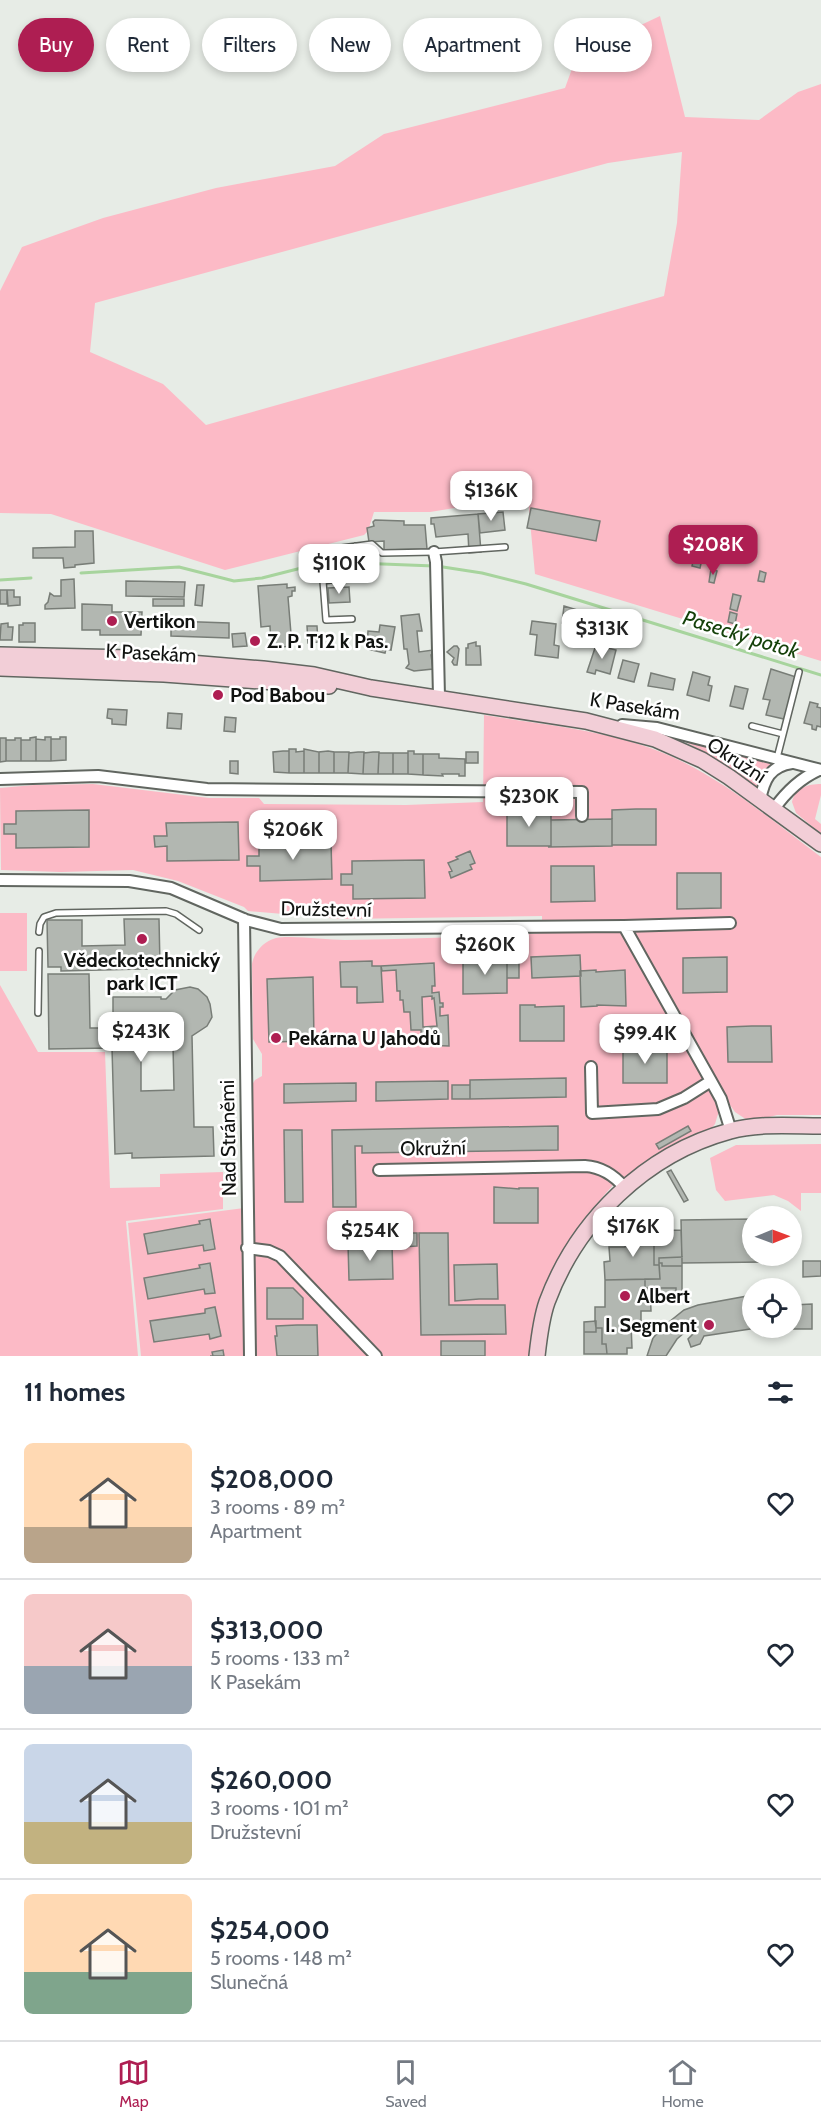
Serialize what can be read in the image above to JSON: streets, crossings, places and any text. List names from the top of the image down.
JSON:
{
  "streets": {
    "street": [
      "K Pasekám",
      "Okružní",
      "Družstevní",
      "Nad Stráněmi"
    ]
  },
  "crossings": [
    ["K Pasekám", "Okružní"],
    ["Družstevní", "Nad Stráněmi"]
  ],
  "water": ["Pasecký potok"],
  "places": [
    "Vertikon",
    "Z. P. T12 k Pas.",
    "Pod Babou",
    "Vědeckotechnický park ICT",
    "Pekárna U Jahodů",
    "Albert",
    "I. Segment"
  ],
  "north": "right",
  "page": {
    "chip": [
      "Buy",
      "Rent",
      "Filters",
      "New",
      "Apartment",
      "House"
    ],
    "price": [
      "$136K",
      "$208K",
      "$110K",
      "$313K",
      "$230K",
      "$206K",
      "$260K",
      "$243K",
      "$99.4K",
      "$176K",
      "$254K"
    ],
    "heading": "11 homes",
    "list": [
      {
        "name": "$208,000",
        "note": "3 rooms · 89 m² · Apartment"
      },
      {
        "name": "$313,000",
        "note": "5 rooms · 133 m² · K Pasekám"
      },
      {
        "name": "$260,000",
        "note": "3 rooms · 101 m² · Družstevní"
      },
      {
        "name": "$254,000",
        "note": "5 rooms · 148 m² · Slunečná"
      }
    ],
    "tabs": ["Map", "Saved", "Home"]
  }
}
